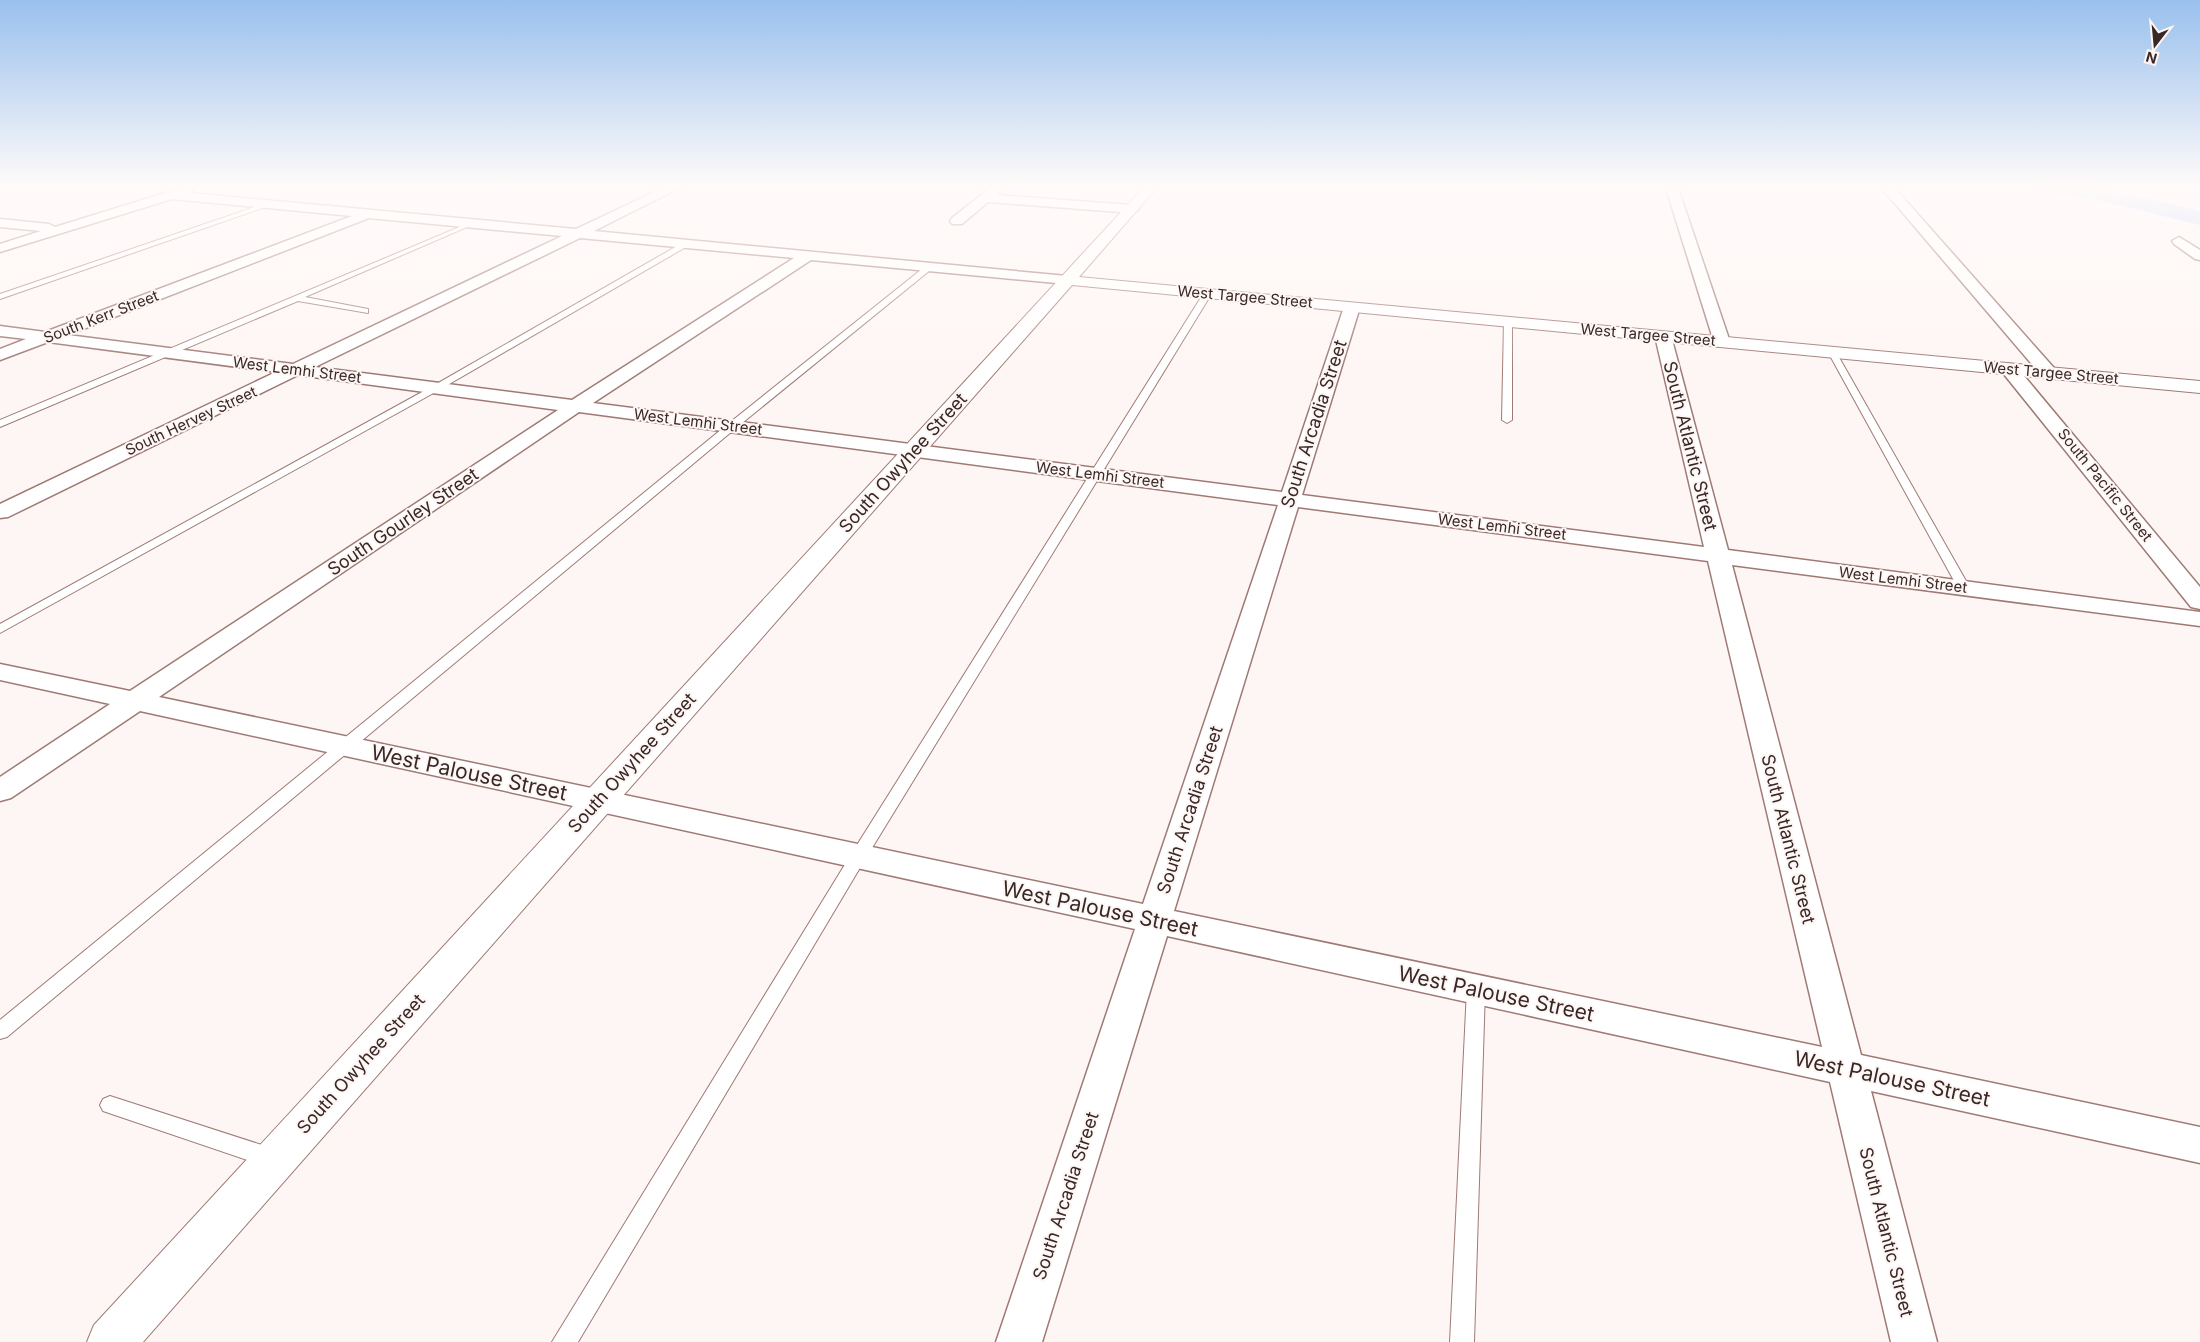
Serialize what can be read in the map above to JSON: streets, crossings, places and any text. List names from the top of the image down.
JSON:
{
  "streets": {
    "street": [
      "West Targee Street",
      "South Kerr Street",
      "West Lemhi Street",
      "South Hervey Street",
      "South Arcadia Street",
      "South Atlantic Street",
      "South Owyhee Street",
      "South Pacific Street",
      "South Gourley Street",
      "West Palouse Street"
    ]
  },
  "crossings": [
    ["West Targee Street", "South Arcadia Street"],
    ["West Targee Street", "South Atlantic Street"],
    ["West Targee Street", "South Owyhee Street"],
    ["West Targee Street", "South Pacific Street"],
    ["West Targee Street", "South Gourley Street"],
    ["South Kerr Street", "West Lemhi Street"],
    ["West Lemhi Street", "South Hervey Street"],
    ["West Lemhi Street", "South Arcadia Street"],
    ["West Lemhi Street", "South Atlantic Street"],
    ["West Lemhi Street", "South Owyhee Street"],
    ["West Lemhi Street", "South Gourley Street"],
    ["South Arcadia Street", "West Palouse Street"],
    ["South Atlantic Street", "West Palouse Street"],
    ["South Owyhee Street", "West Palouse Street"],
    ["South Gourley Street", "West Palouse Street"]
  ],
  "north": "bottom"
}
